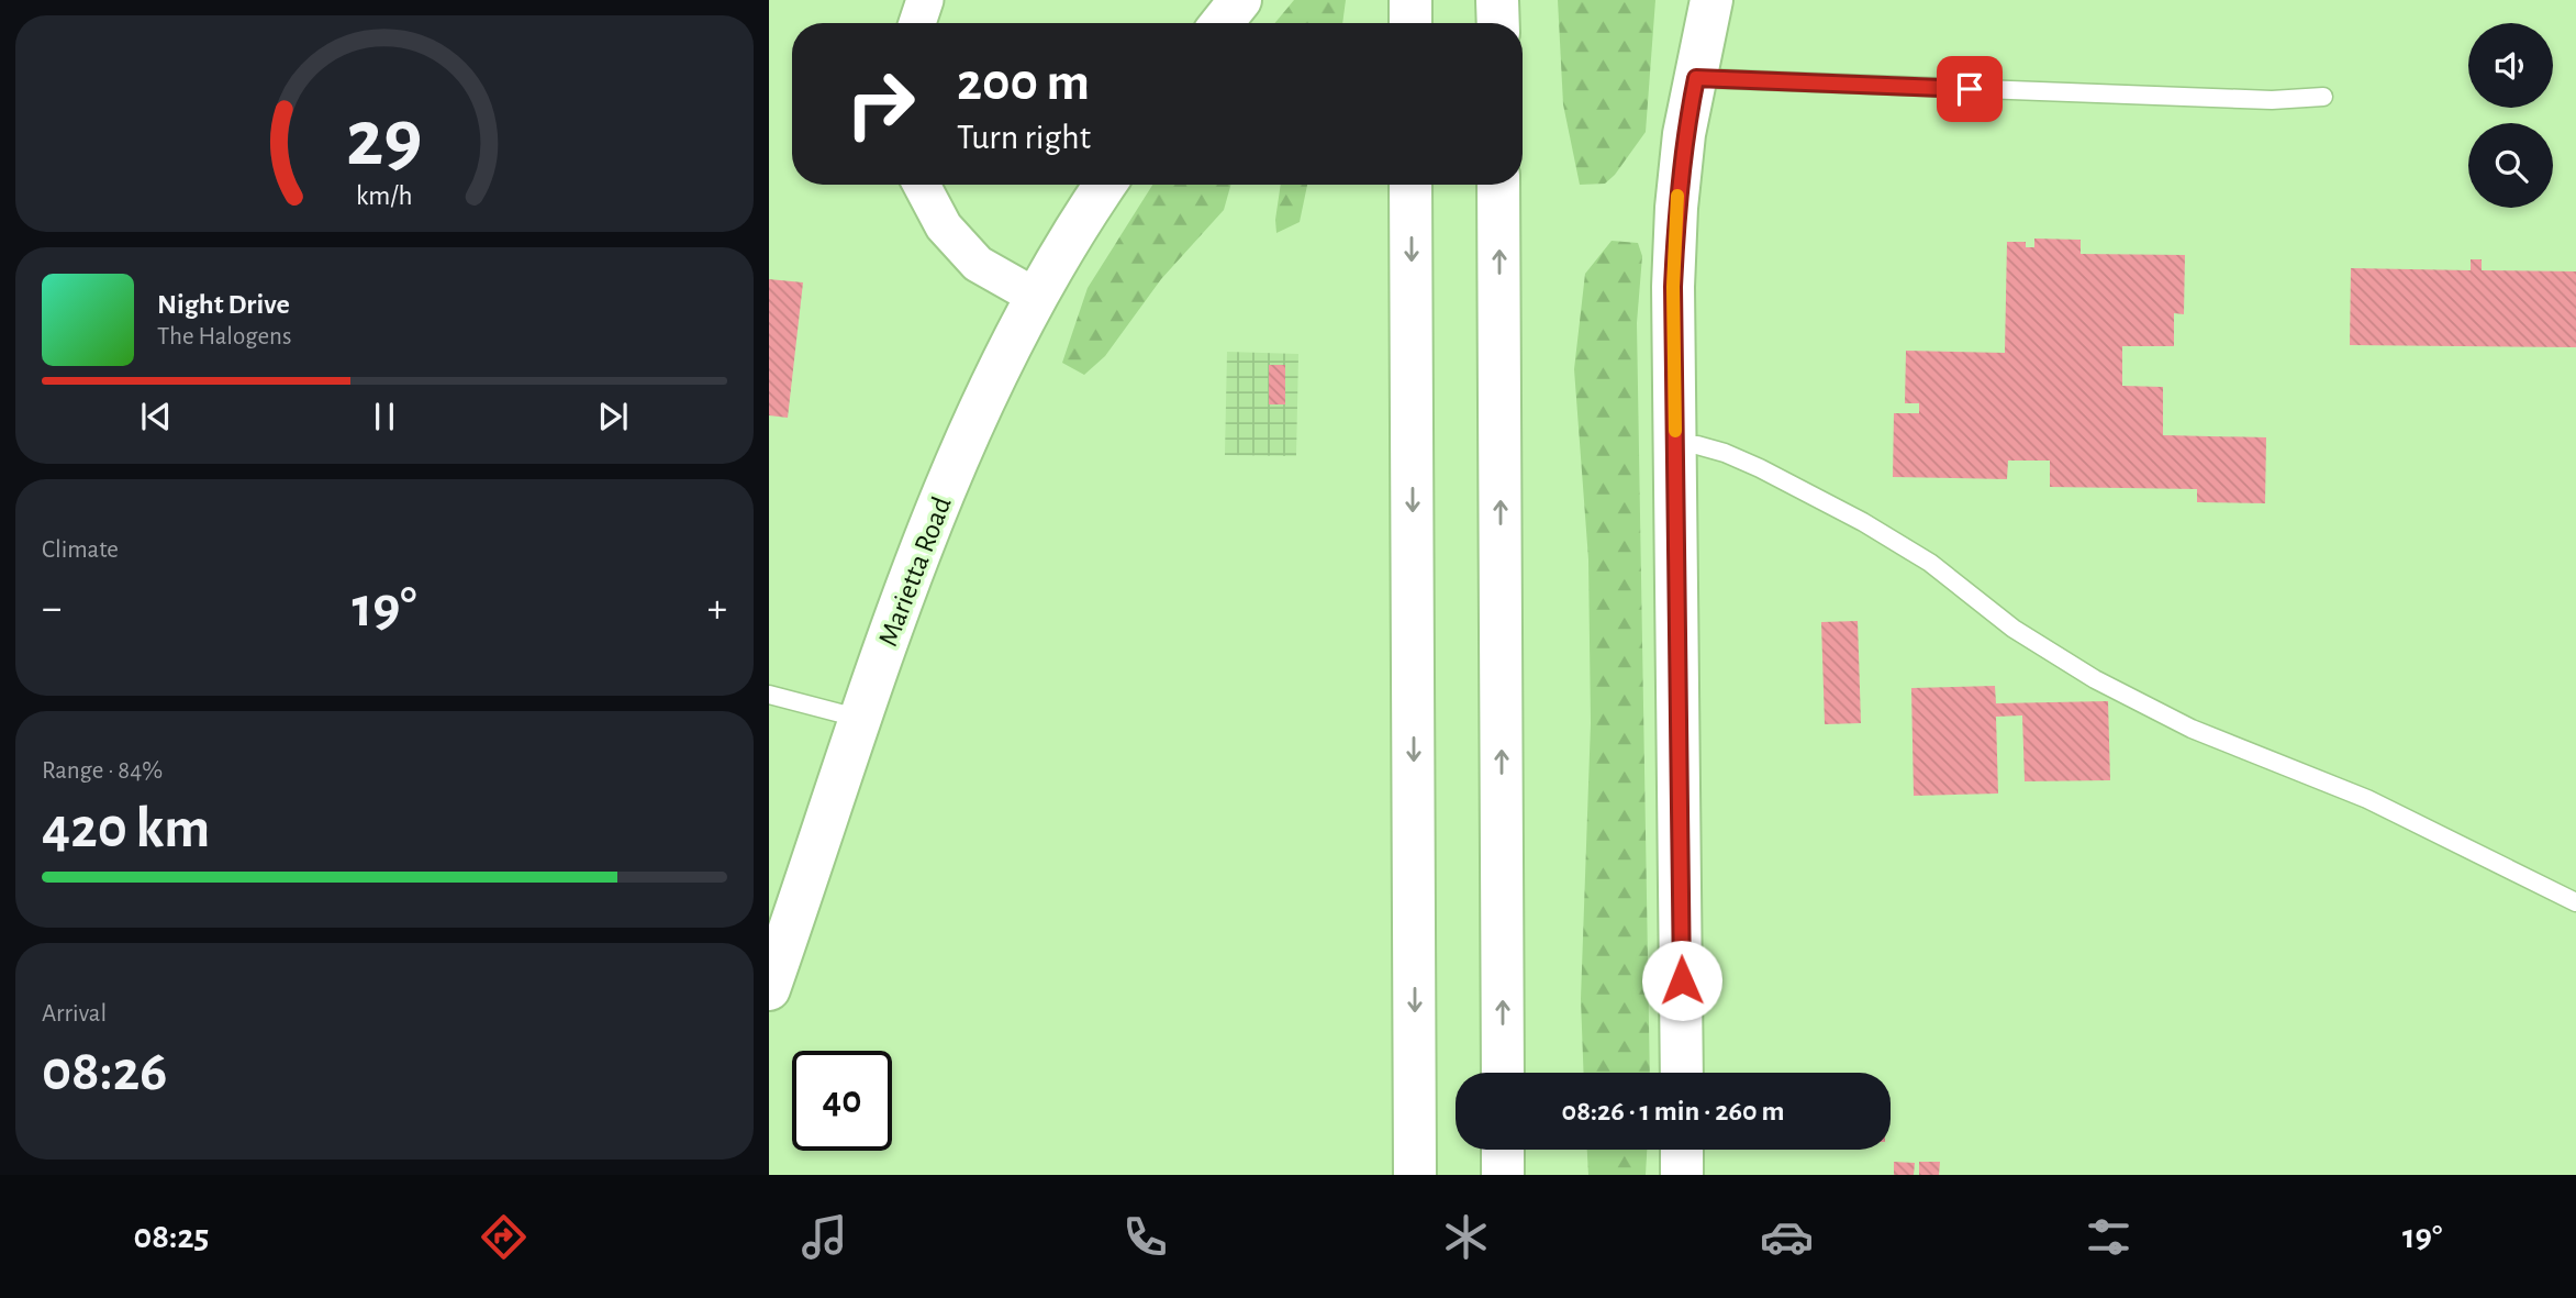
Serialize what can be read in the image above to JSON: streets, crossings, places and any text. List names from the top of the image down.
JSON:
{
  "streets": {
    "main road": ["Marietta Road"]
  },
  "page": {
    "turn": ["200 m", "Turn right"],
    "song": ["Night Drive", "The Halogens"],
    "tile": [
      "Climate",
      ["Range · 84%", "420 km"],
      ["Arrival", "08:26"]
    ],
    "heat": ["−", "19°", "+"],
    "limit": "40",
    "trip": "08:26 · 1 min · 260 m",
    "tabs": ["08:25", "19°"],
    "gauge": ["29", "km/h"]
  }
}
